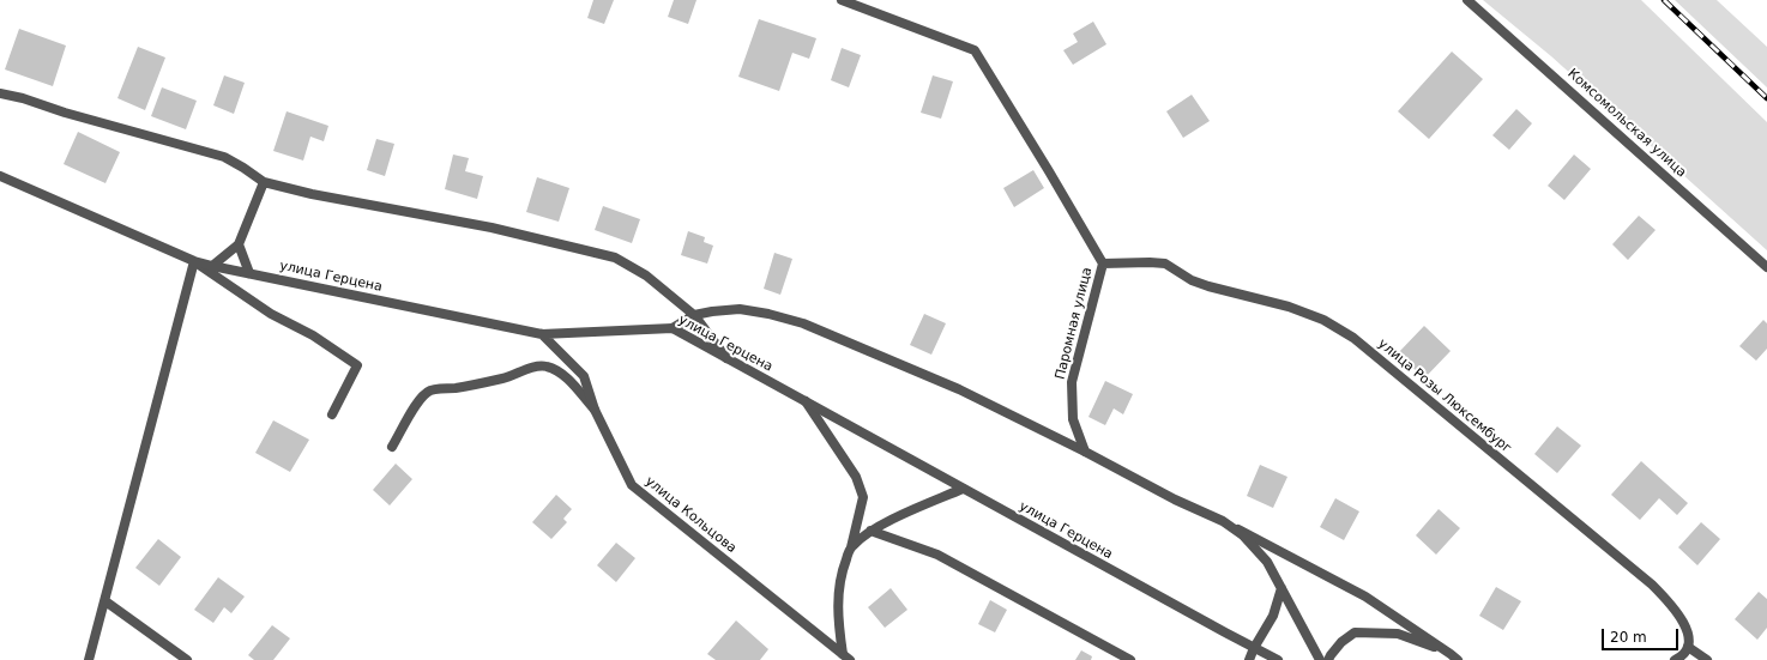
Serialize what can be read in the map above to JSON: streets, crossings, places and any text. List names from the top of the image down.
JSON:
{
  "streets": {
    "street": [
      "Комсомольская улица",
      "улица Герцена",
      "Паромная улица",
      "улица Розы Люксембург",
      "улица Кольцова"
    ]
  },
  "crossings": [
    ["улица Герцена", "улица Кольцова"],
    ["Паромная улица", "улица Розы Люксембург"]
  ],
  "scale_bar": "20 m"
}
